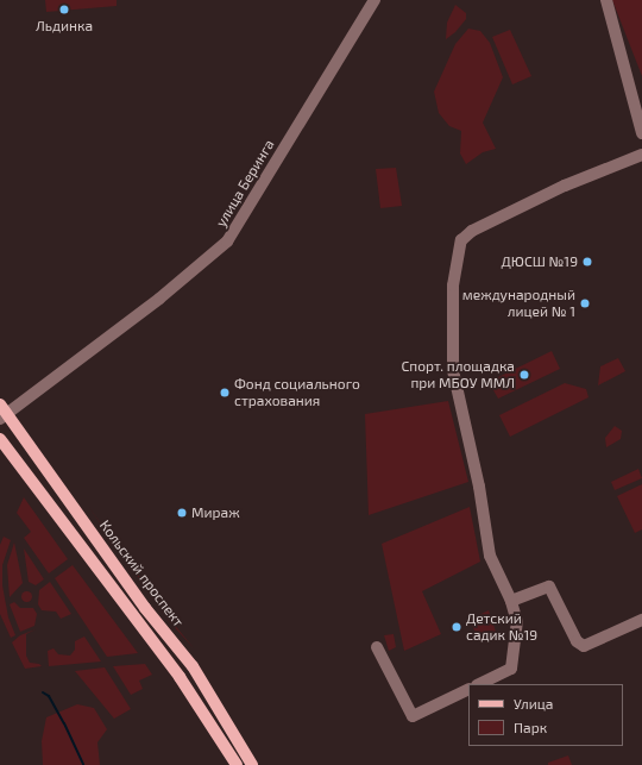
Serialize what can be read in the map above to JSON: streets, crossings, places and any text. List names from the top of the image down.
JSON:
{
  "streets": {
    "main road": ["Кольский проспект"],
    "street": ["улица Беринга"]
  },
  "crossings": [
    ["улица Беринга", "Кольский проспект"]
  ],
  "places": [
    "Льдинка",
    "ДЮСШ №19",
    "международный лицей № 1",
    "Спорт. площадка при МБОУ ММЛ",
    "Фонд социального страхования",
    "Мираж",
    "Детский садик №19"
  ],
  "legend": ["Улица", "Парк"]
}
